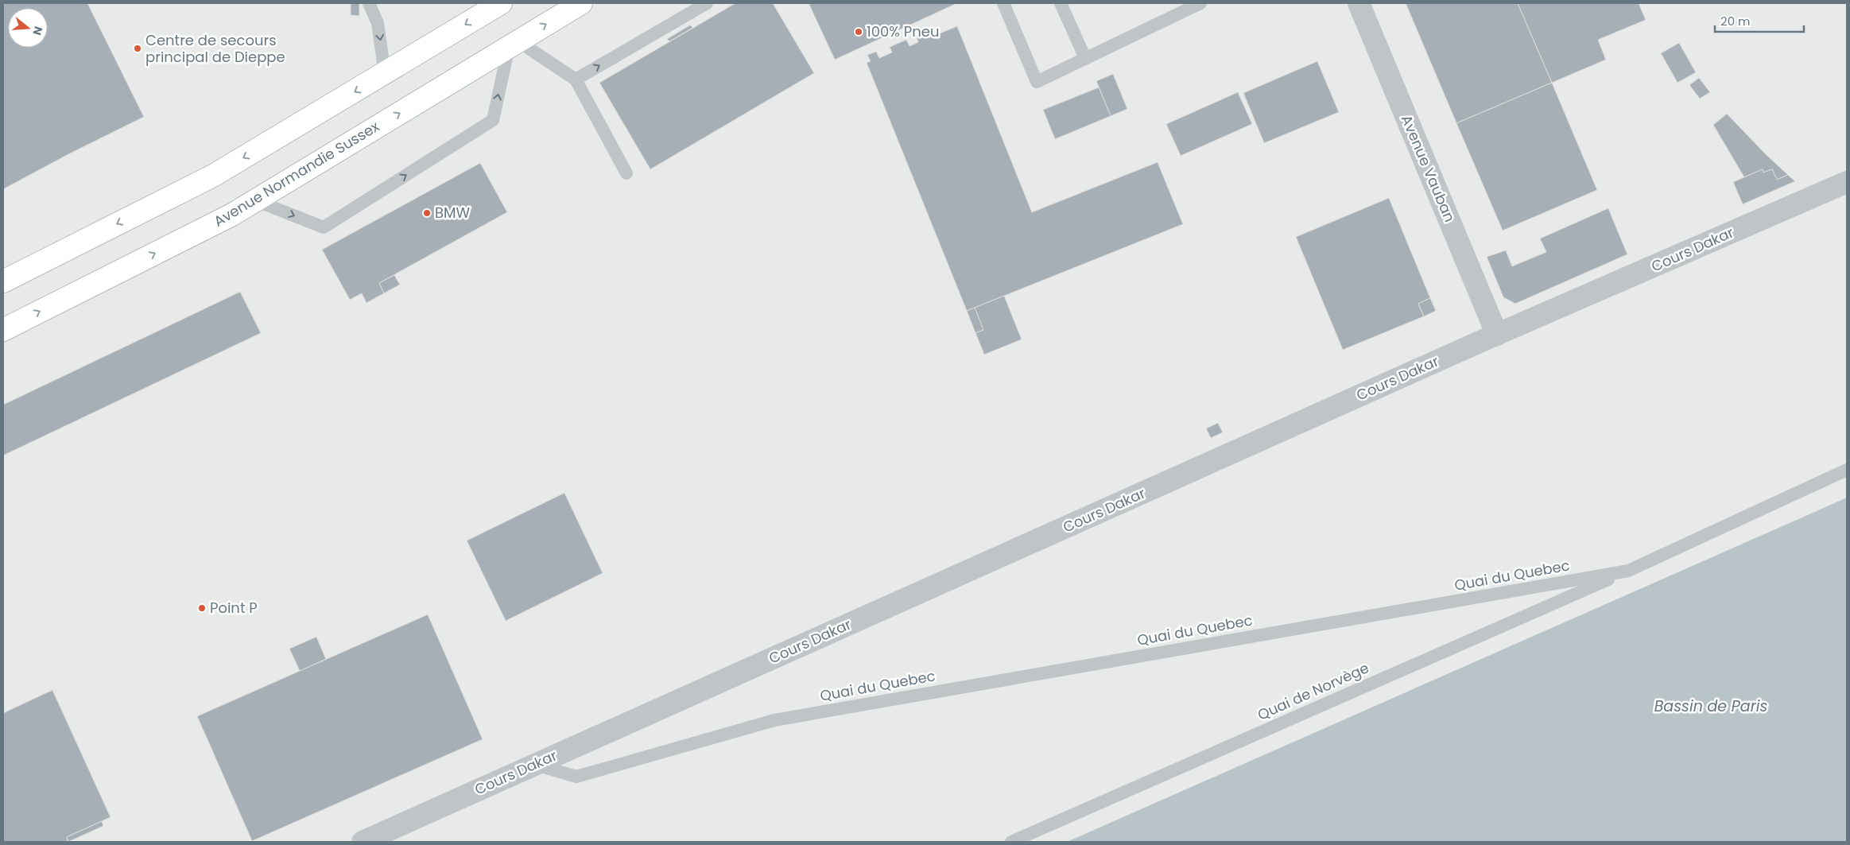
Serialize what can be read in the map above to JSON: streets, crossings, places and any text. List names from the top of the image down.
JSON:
{
  "streets": {
    "main road": ["Avenue Normandie Sussex"],
    "street": ["Avenue Vauban", "Cours Dakar"],
    "lane": ["Quai du Quebec", "Quai de Norvège"]
  },
  "crossings": [
    ["Avenue Vauban", "Cours Dakar"],
    ["Cours Dakar", "Quai du Quebec"],
    ["Quai du Quebec", "Quai de Norvège"]
  ],
  "water": ["Bassin de Paris"],
  "places": [
    "100% Pneu",
    "Centre de secours principal de Dieppe",
    "BMW",
    "Point P"
  ],
  "scale_bar": "20 m",
  "north": "right"
}
